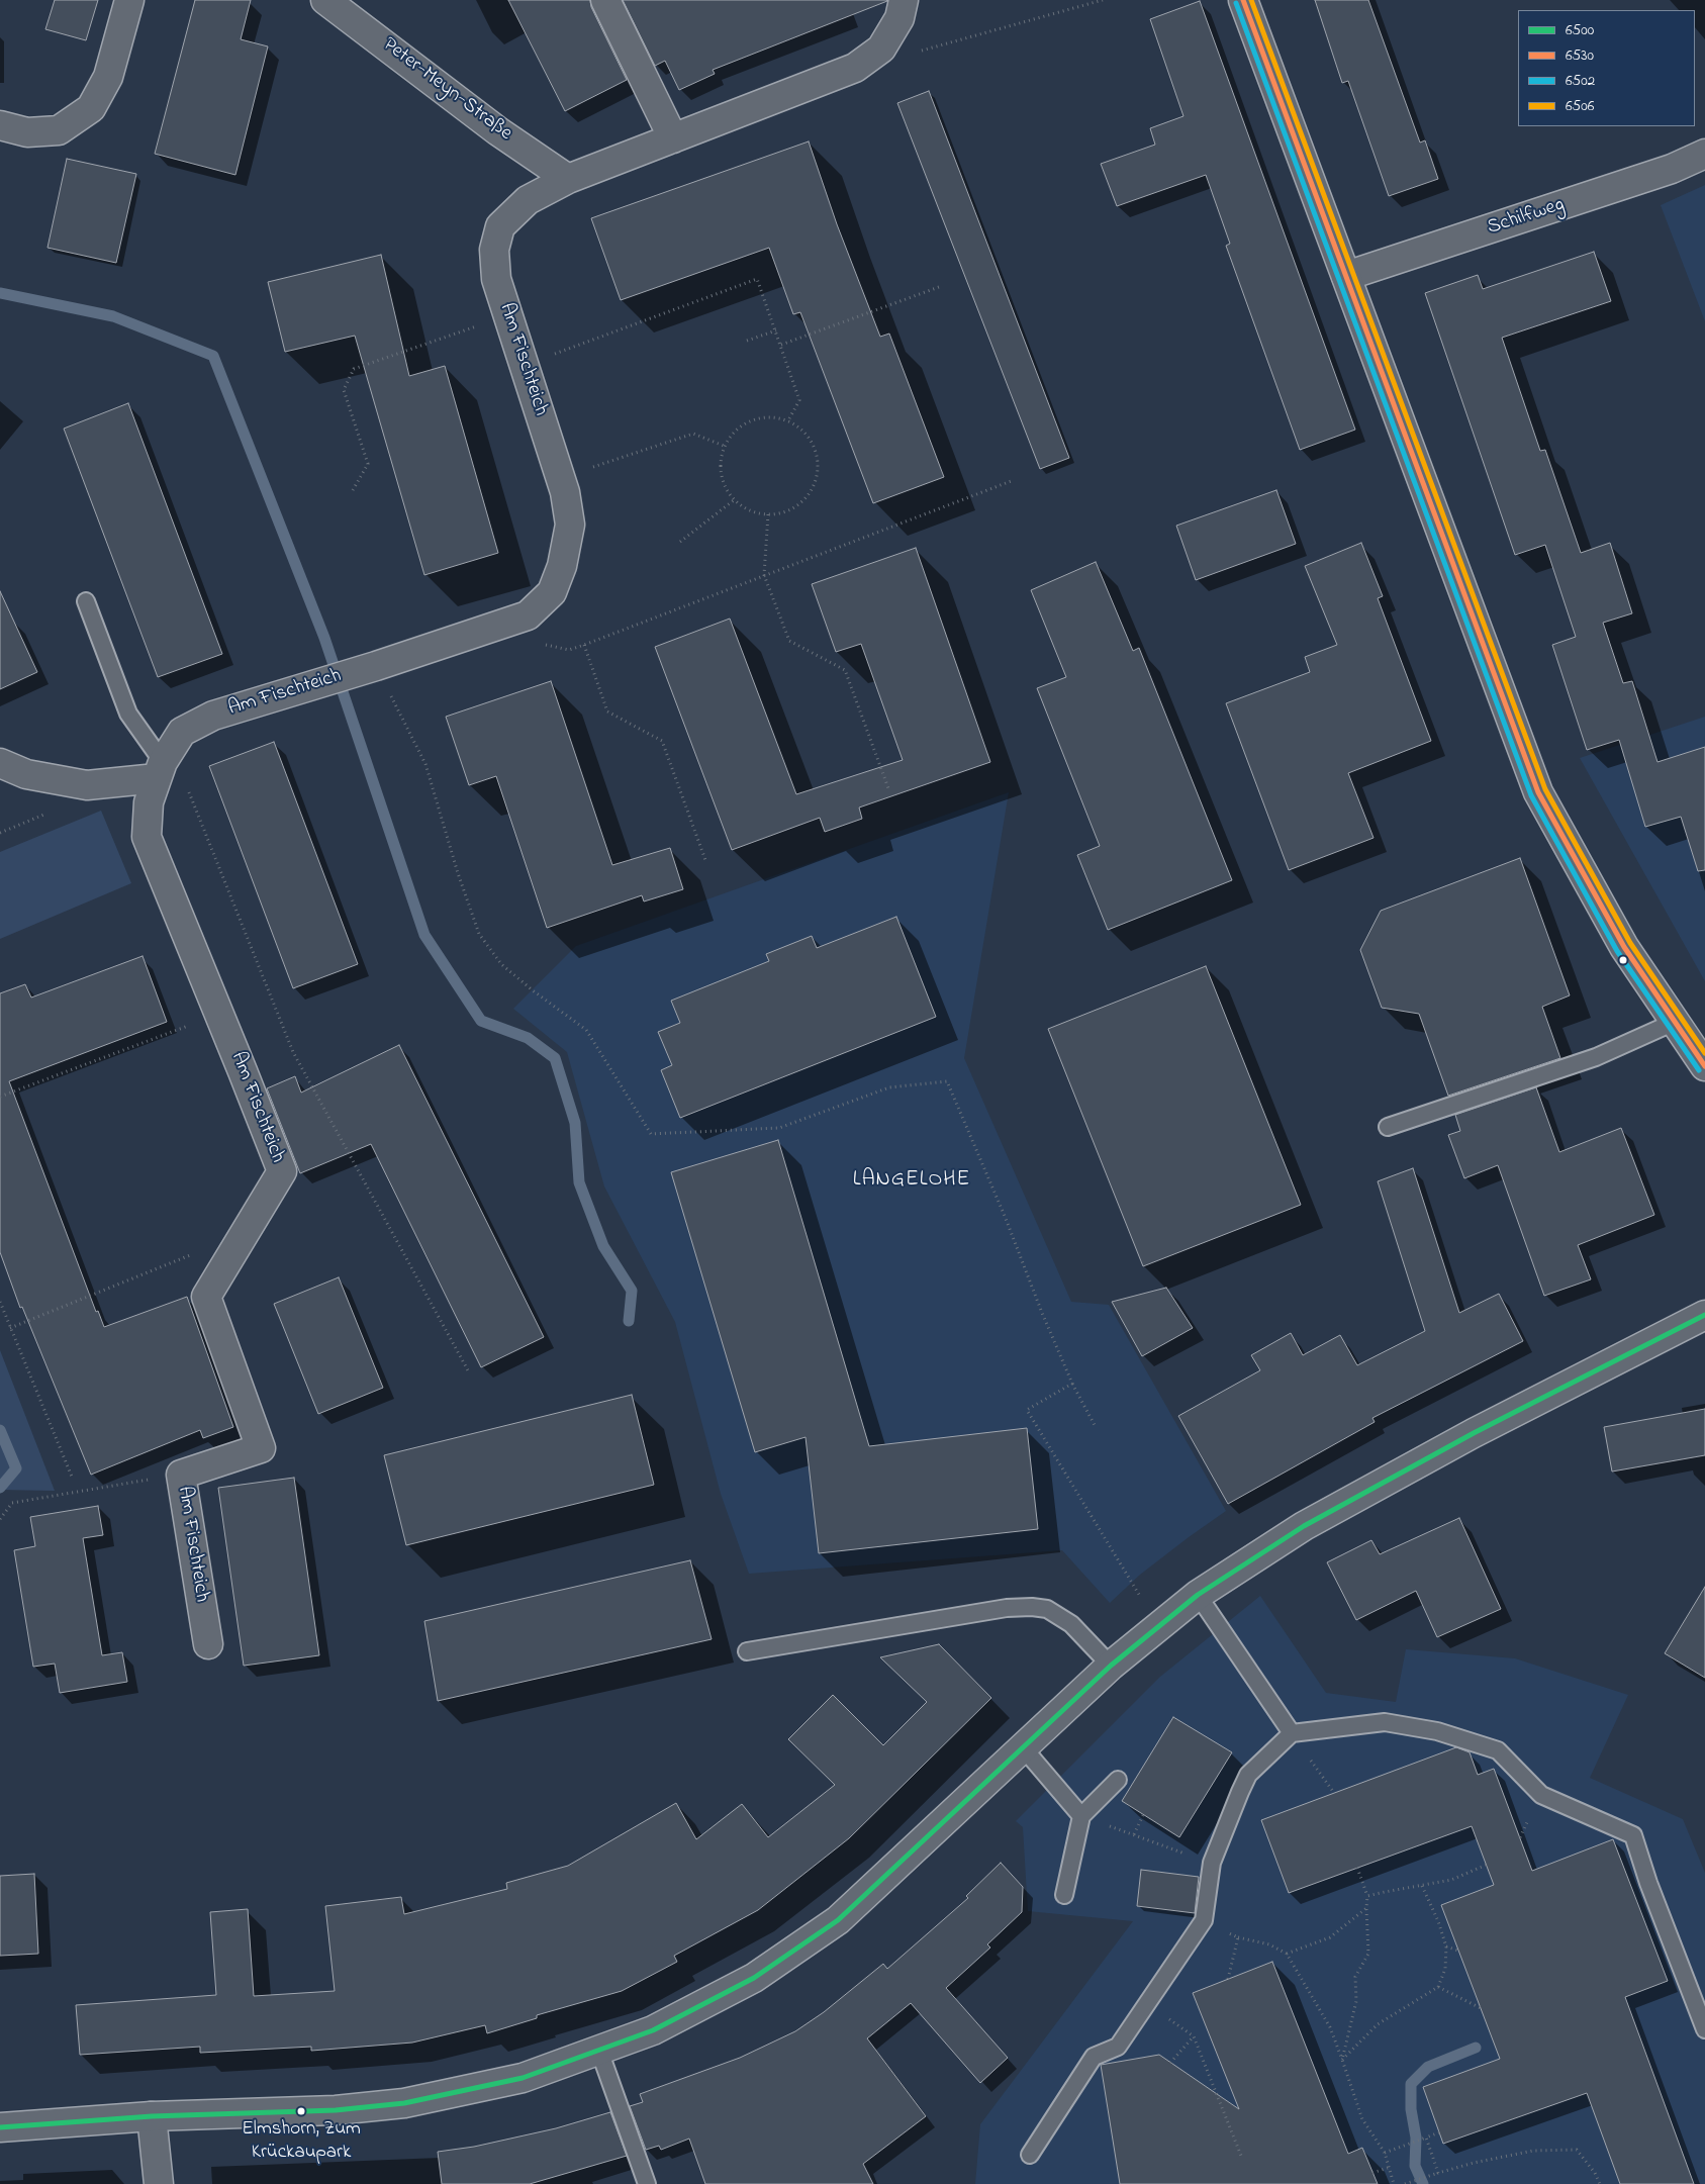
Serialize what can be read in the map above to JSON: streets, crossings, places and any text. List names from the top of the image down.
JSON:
{
  "streets": {
    "street": ["Peter-Meyn-Straße", "Schilfweg", "Am Fischteich"]
  },
  "crossings": [
    ["Peter-Meyn-Straße", "Am Fischteich"]
  ],
  "districts": ["LANGELOHE"],
  "places": ["Elmshorn, Zum Krückaupark"],
  "lines": [
    "transit line 6530",
    "transit line 6506",
    "transit line 6502",
    "transit line 6500"
  ],
  "legend": [
    "6500",
    "6530",
    "6502",
    "6506"
  ]
}
